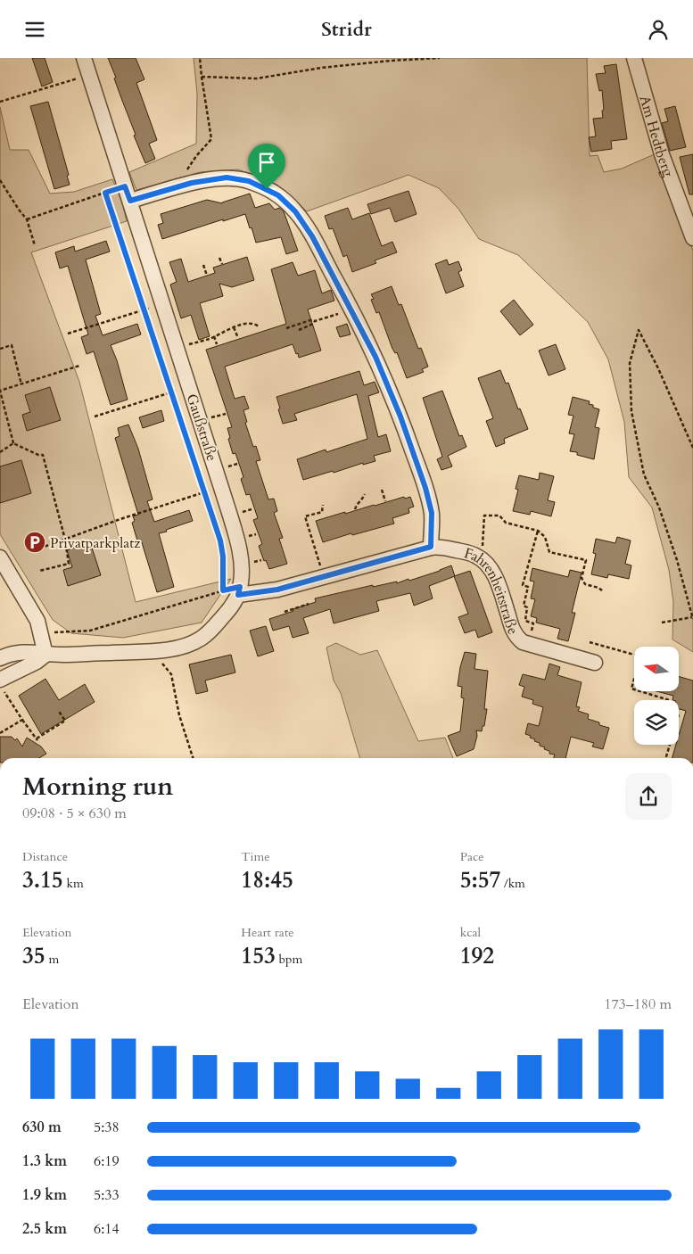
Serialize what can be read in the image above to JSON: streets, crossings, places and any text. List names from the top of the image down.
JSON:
{
  "streets": {
    "street": ["Am Hedtberg", "Gaußstraße", "Fahrenheitstraße"]
  },
  "crossings": [
    ["Gaußstraße", "Fahrenheitstraße"]
  ],
  "places": {
    "parking": ["Privatparkplatz"]
  },
  "north": "left",
  "page": {
    "header": "Stridr",
    "heading": ["Morning run", "09:08 · 5 × 630 m"],
    "stats": [
      ["Distance", "3.15 km"],
      ["Time", "18:45"],
      ["Pace", "5:57 /km"],
      ["Elevation", "35 m"],
      ["Heart rate", "153 bpm"],
      ["kcal", "192"]
    ],
    "chart": ["Elevation", "173–180 m"],
    "list": [
      {
        "name": "630 m",
        "note": "5:38"
      },
      {
        "name": "1.3 km",
        "note": "6:19"
      },
      {
        "name": "1.9 km",
        "note": "5:33"
      },
      {
        "name": "2.5 km",
        "note": "6:14"
      }
    ]
  }
}
